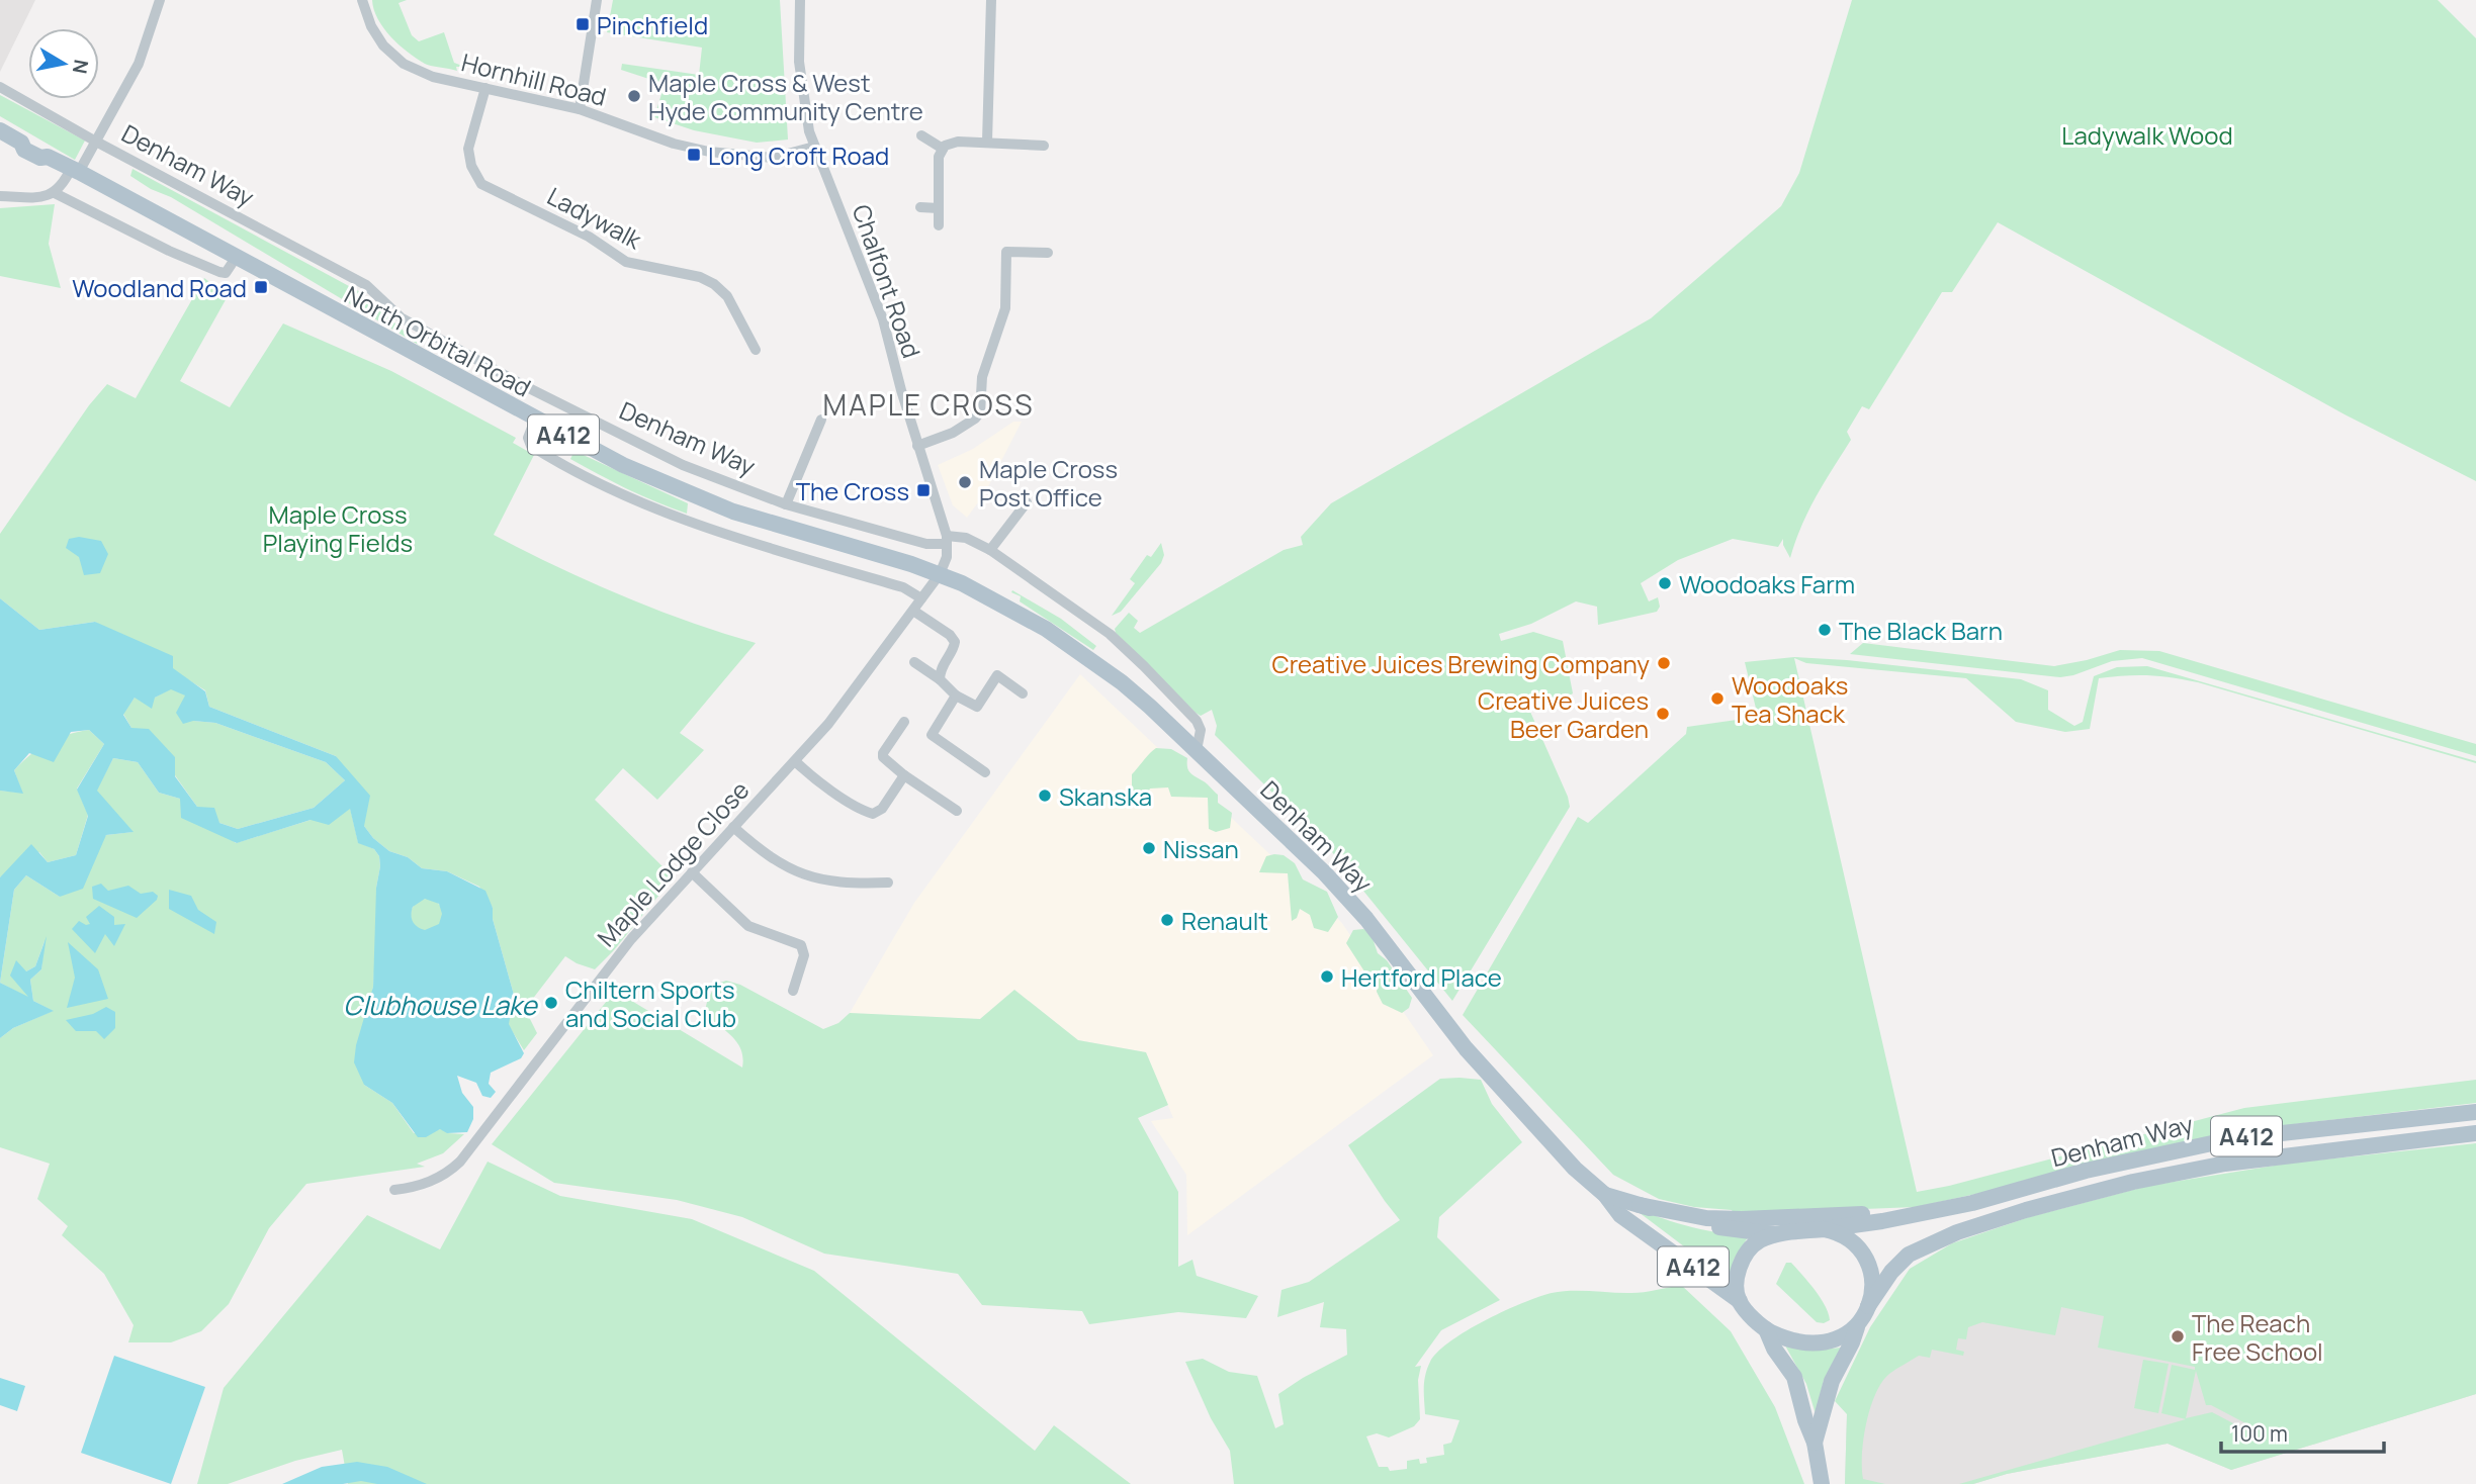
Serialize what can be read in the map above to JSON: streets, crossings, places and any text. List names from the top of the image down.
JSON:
{
  "streets": {
    "main road": ["Denham Way", "North Orbital Road", "A412"],
    "street": [
      "Hornhill Road",
      "Ladywalk",
      "Chalfont Road",
      "Maple Lodge Close"
    ]
  },
  "crossings": [
    ["Hornhill Road", "Ladywalk"],
    ["Hornhill Road", "Chalfont Road"],
    ["Denham Way", "Chalfont Road"],
    ["Denham Way", "North Orbital Road"],
    ["Denham Way", "A412"],
    ["Denham Way", "Maple Lodge Close"],
    ["North Orbital Road", "Maple Lodge Close"]
  ],
  "districts": ["MAPLE CROSS"],
  "water": ["Clubhouse Lake"],
  "parks": ["Ladywalk Wood", "Maple Cross Playing Fields"],
  "places": {
    "transit": [
      "Pinchfield",
      "Long Croft Road",
      "Woodland Road",
      "The Cross"
    ],
    "other": [
      "Maple Cross & West Hyde Community Centre",
      "Maple Cross Post Office",
      "Woodoaks Farm",
      "The Black Barn",
      "Creative Juices Brewing Company",
      "Woodoaks Tea Shack",
      "Creative Juices Beer Garden",
      "Skanska",
      "Nissan",
      "Renault",
      "Hertford Place",
      "Chiltern Sports and Social Club",
      "The Reach Free School"
    ]
  },
  "scale_bar": "100 m",
  "north": "right"
}
